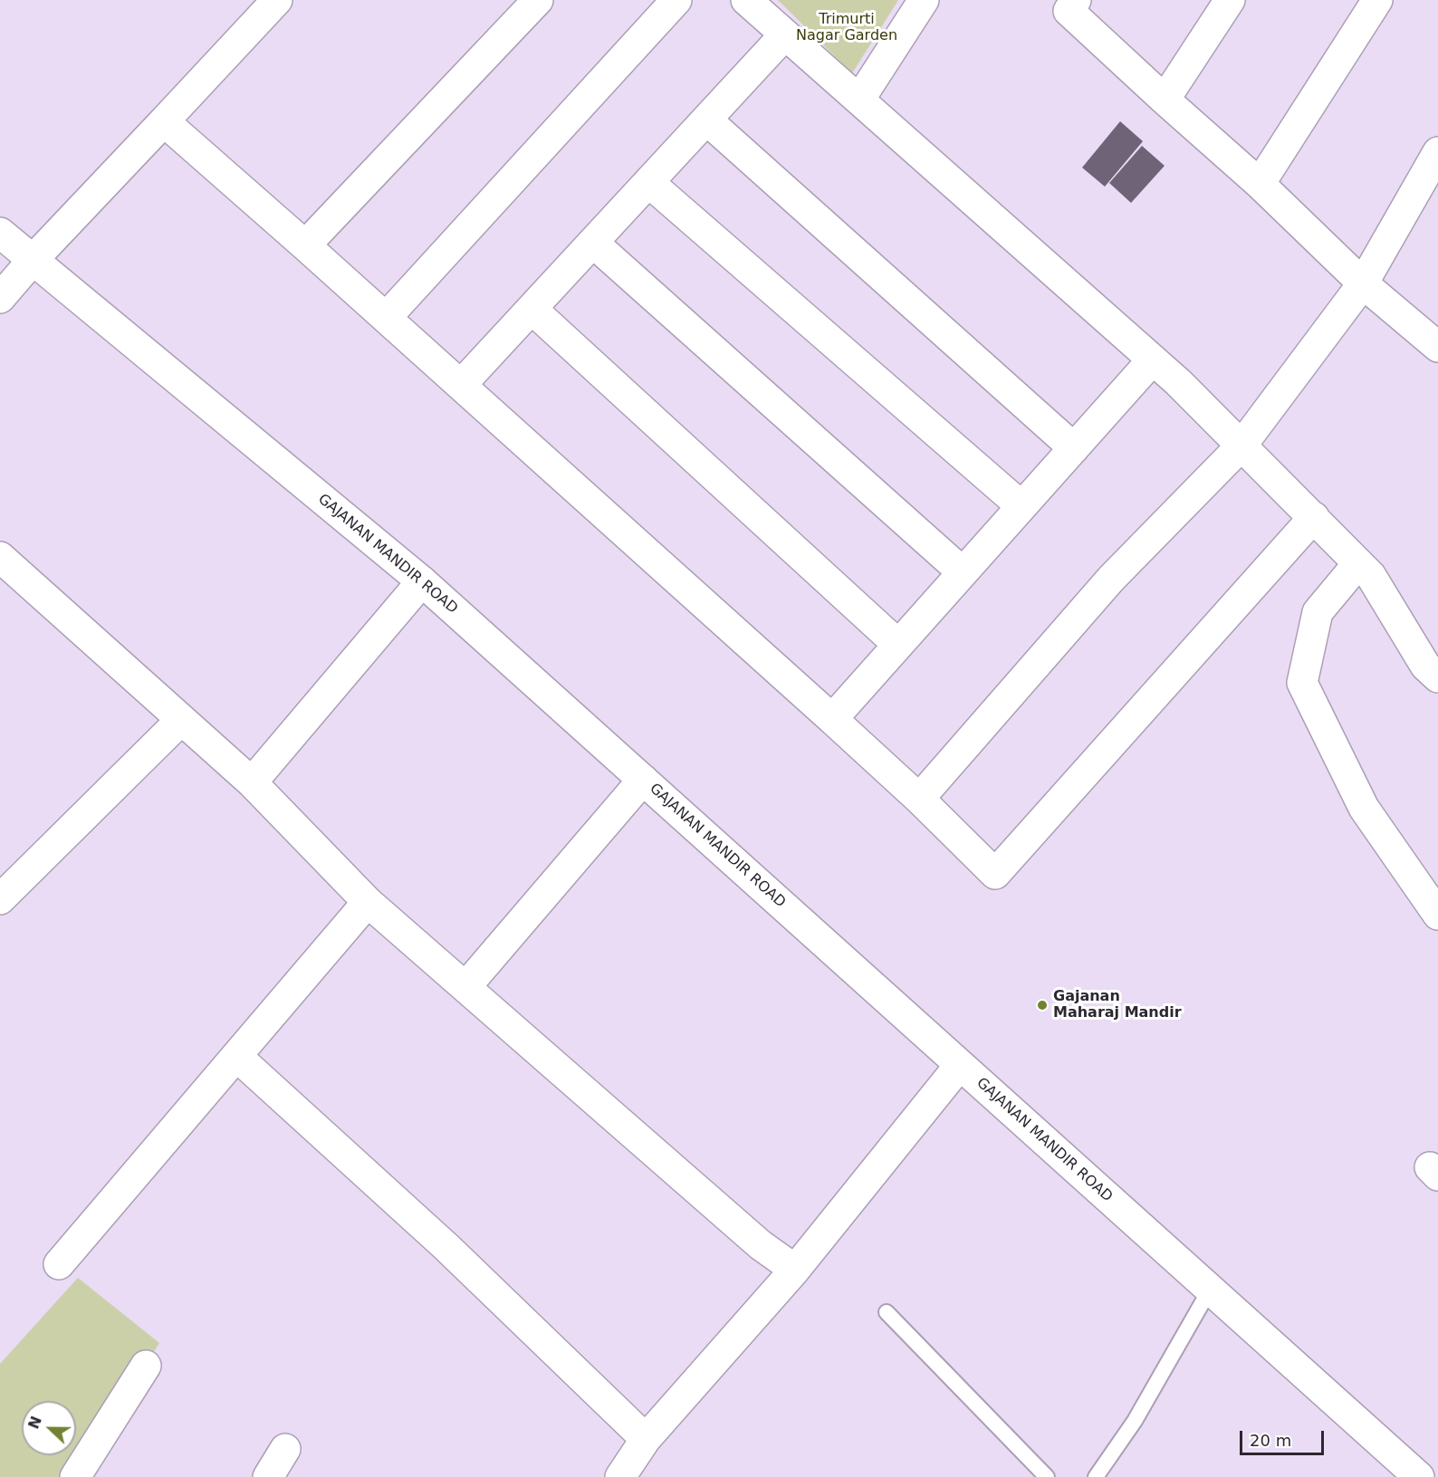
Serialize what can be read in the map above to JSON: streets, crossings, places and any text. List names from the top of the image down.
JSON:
{
  "streets": {
    "street": ["GAJANAN MANDIR ROAD"]
  },
  "parks": ["Trimurti Nagar Garden"],
  "places": ["Gajanan Maharaj Mandir"],
  "scale_bar": "20 m",
  "north": "left"
}
